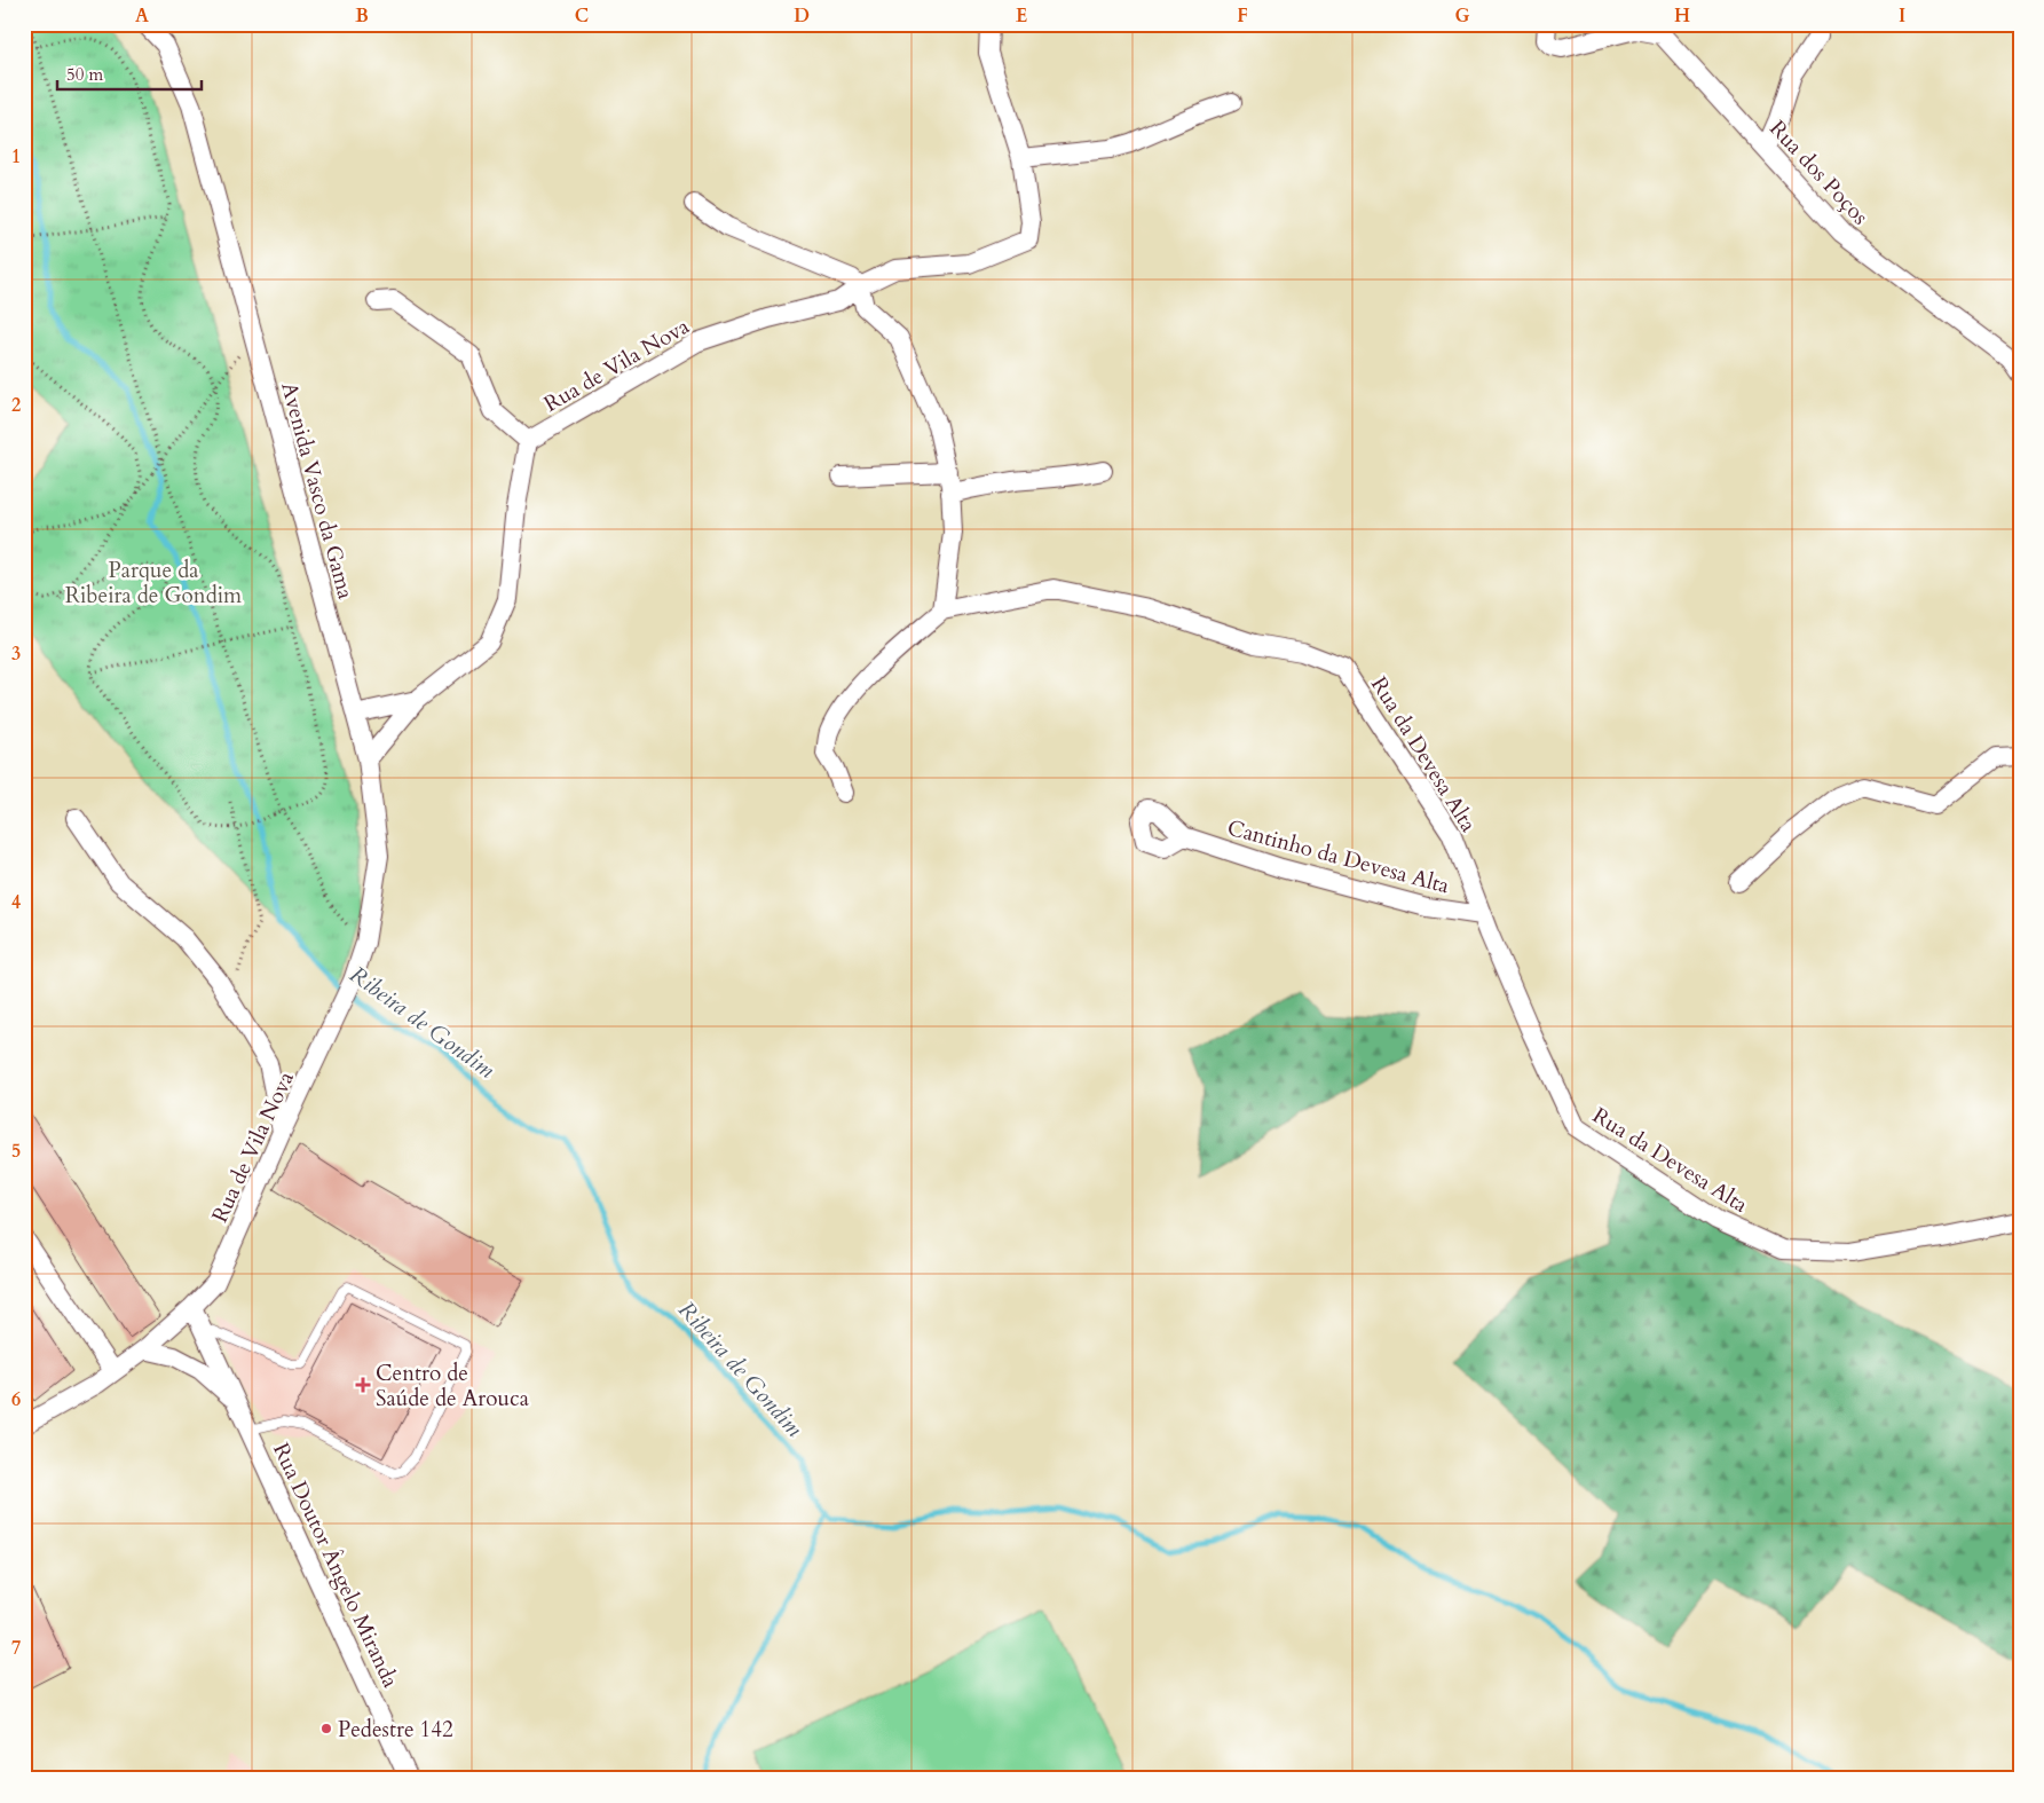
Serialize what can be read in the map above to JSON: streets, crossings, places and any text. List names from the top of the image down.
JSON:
{
  "streets": {
    "street": [
      "Rua dos Poços",
      "Rua de Vila Nova",
      "Avenida Vasco da Gama",
      "Rua da Devesa Alta",
      "Cantinho da Devesa Alta",
      "Rua Doutor Ângelo Miranda"
    ]
  },
  "crossings": [
    ["Rua de Vila Nova", "Avenida Vasco da Gama"],
    ["Rua de Vila Nova", "Rua Doutor Ângelo Miranda"],
    ["Rua da Devesa Alta", "Cantinho da Devesa Alta"]
  ],
  "water": ["Ribeira de Gondim"],
  "parks": ["Parque da Ribeira de Gondim"],
  "places": {
    "health": ["Centro de Saúde de Arouca"],
    "other": ["Pedestre 142"]
  },
  "scale_bar": "50 m",
  "grid": {
    "columns": [
      "A",
      "B",
      "C",
      "D",
      "E",
      "F",
      "G",
      "H",
      "I"
    ],
    "rows": [
      "1",
      "2",
      "3",
      "4",
      "5",
      "6",
      "7"
    ]
  }
}
